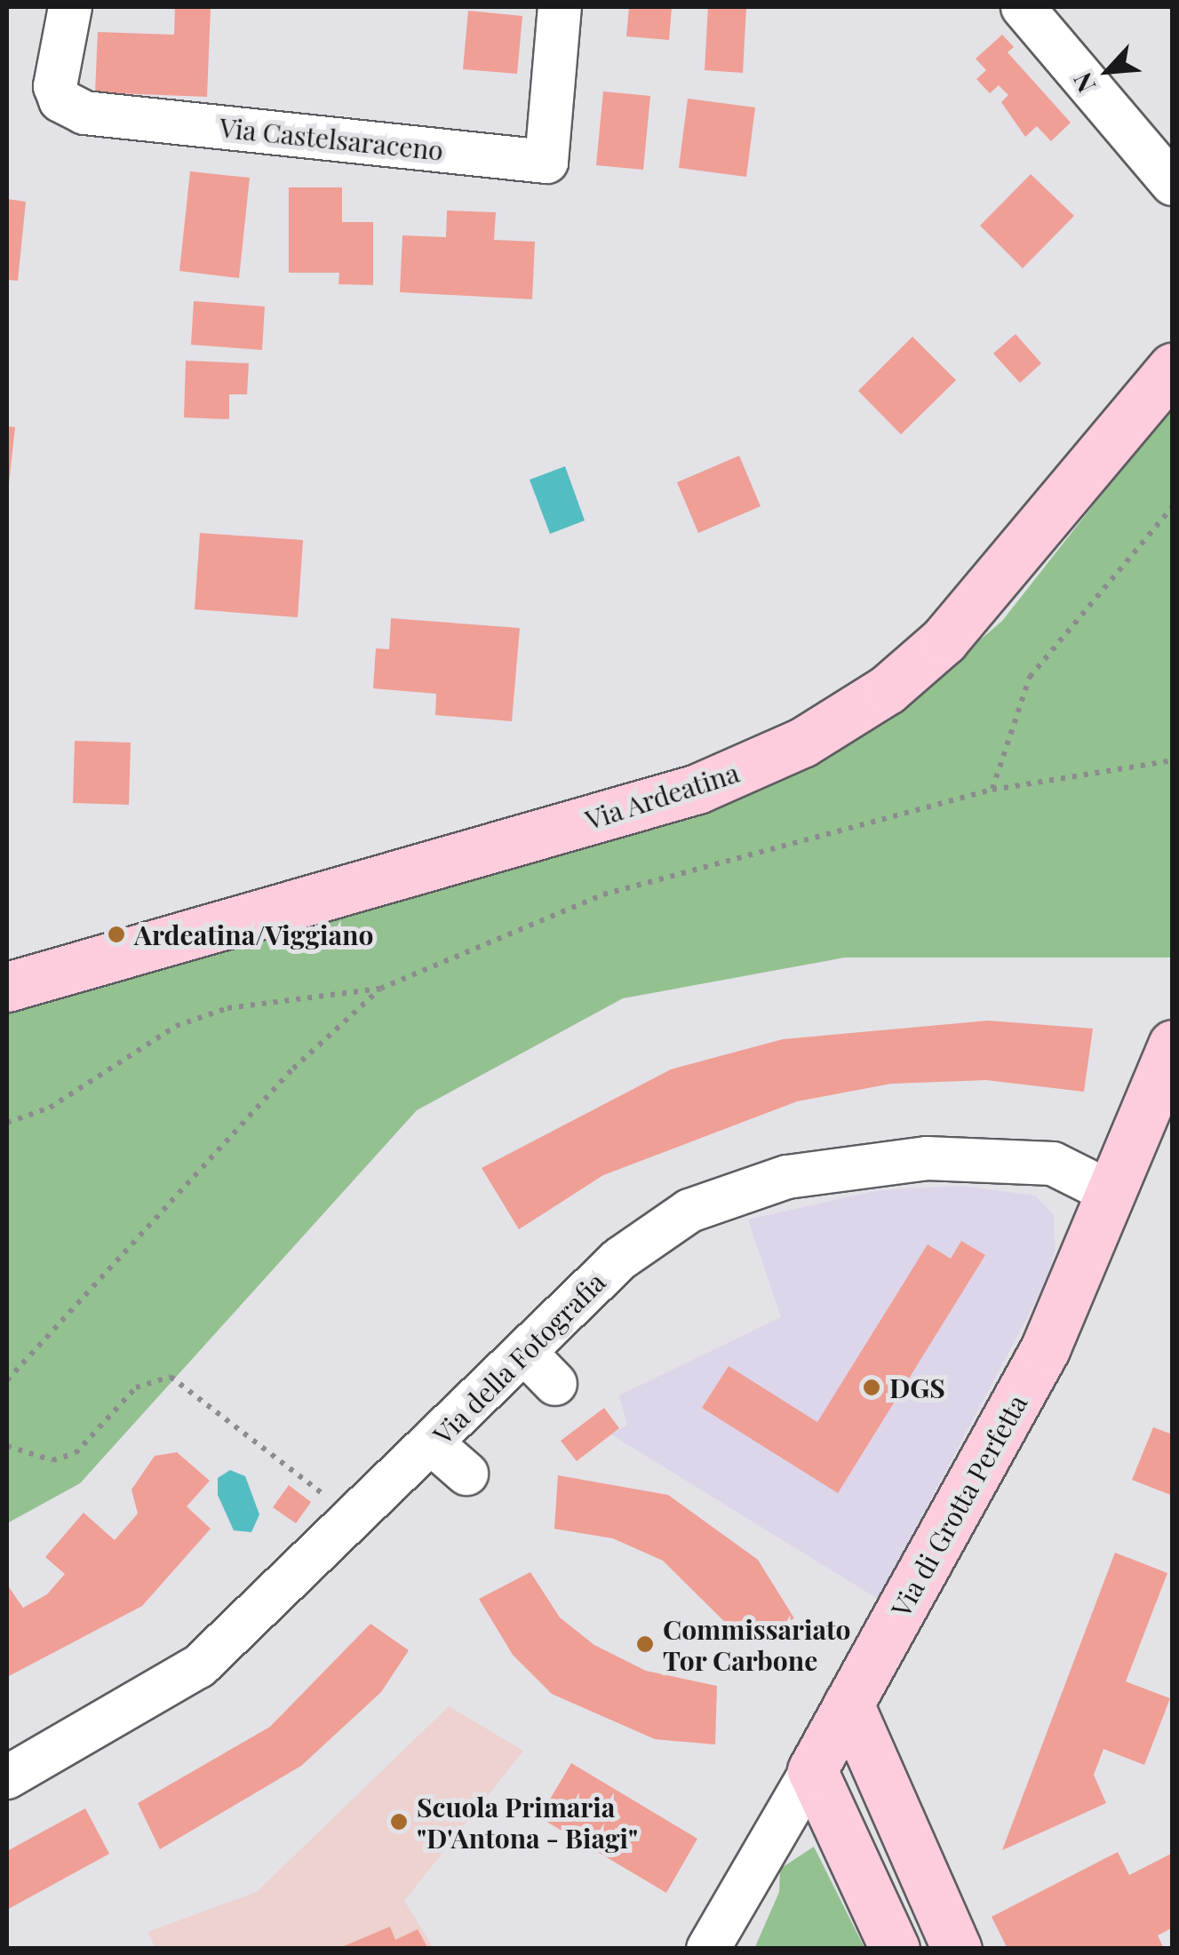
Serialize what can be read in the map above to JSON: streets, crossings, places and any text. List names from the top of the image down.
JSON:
{
  "streets": {
    "main road": ["Via Ardeatina", "Via di Grotta Perfetta"],
    "street": ["Via Castelsaraceno", "Via della Fotografia"]
  },
  "crossings": [
    ["Via della Fotografia", "Via di Grotta Perfetta"]
  ],
  "places": [
    "Ardeatina/Viggiano",
    "DGS",
    "Commissariato Tor Carbone",
    "Scuola Primaria \"D'Antona - Biagi\""
  ],
  "north": "bottom left"
}
